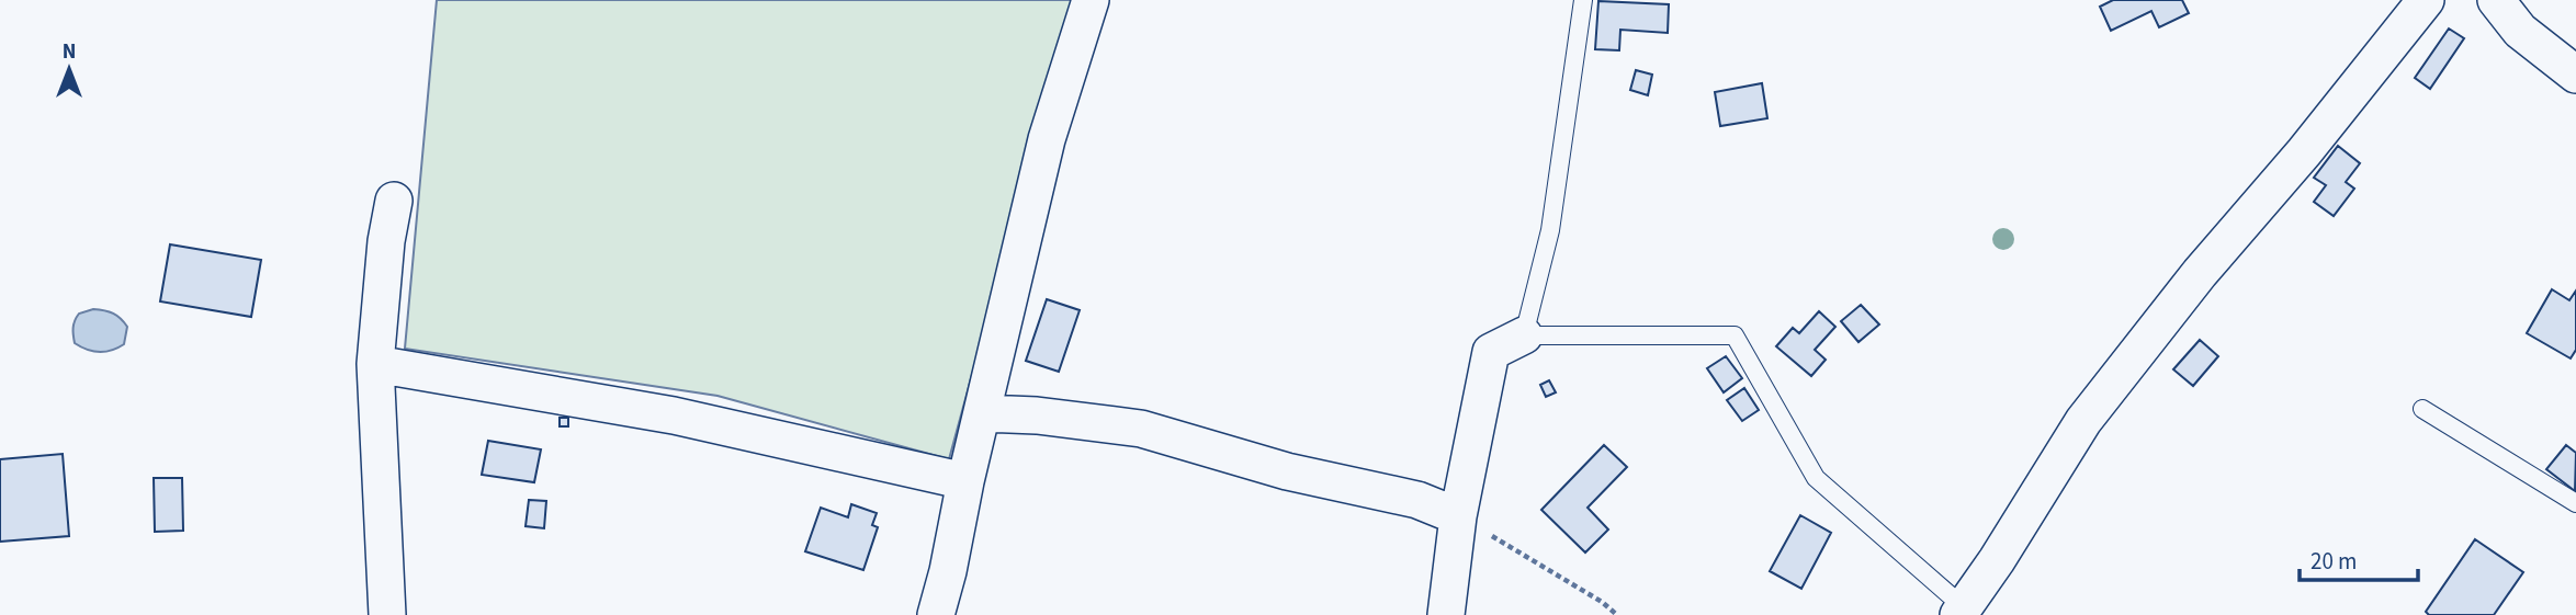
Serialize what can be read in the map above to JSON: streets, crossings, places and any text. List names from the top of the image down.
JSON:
{
  "scale_bar": "20 m",
  "north": "top"
}
